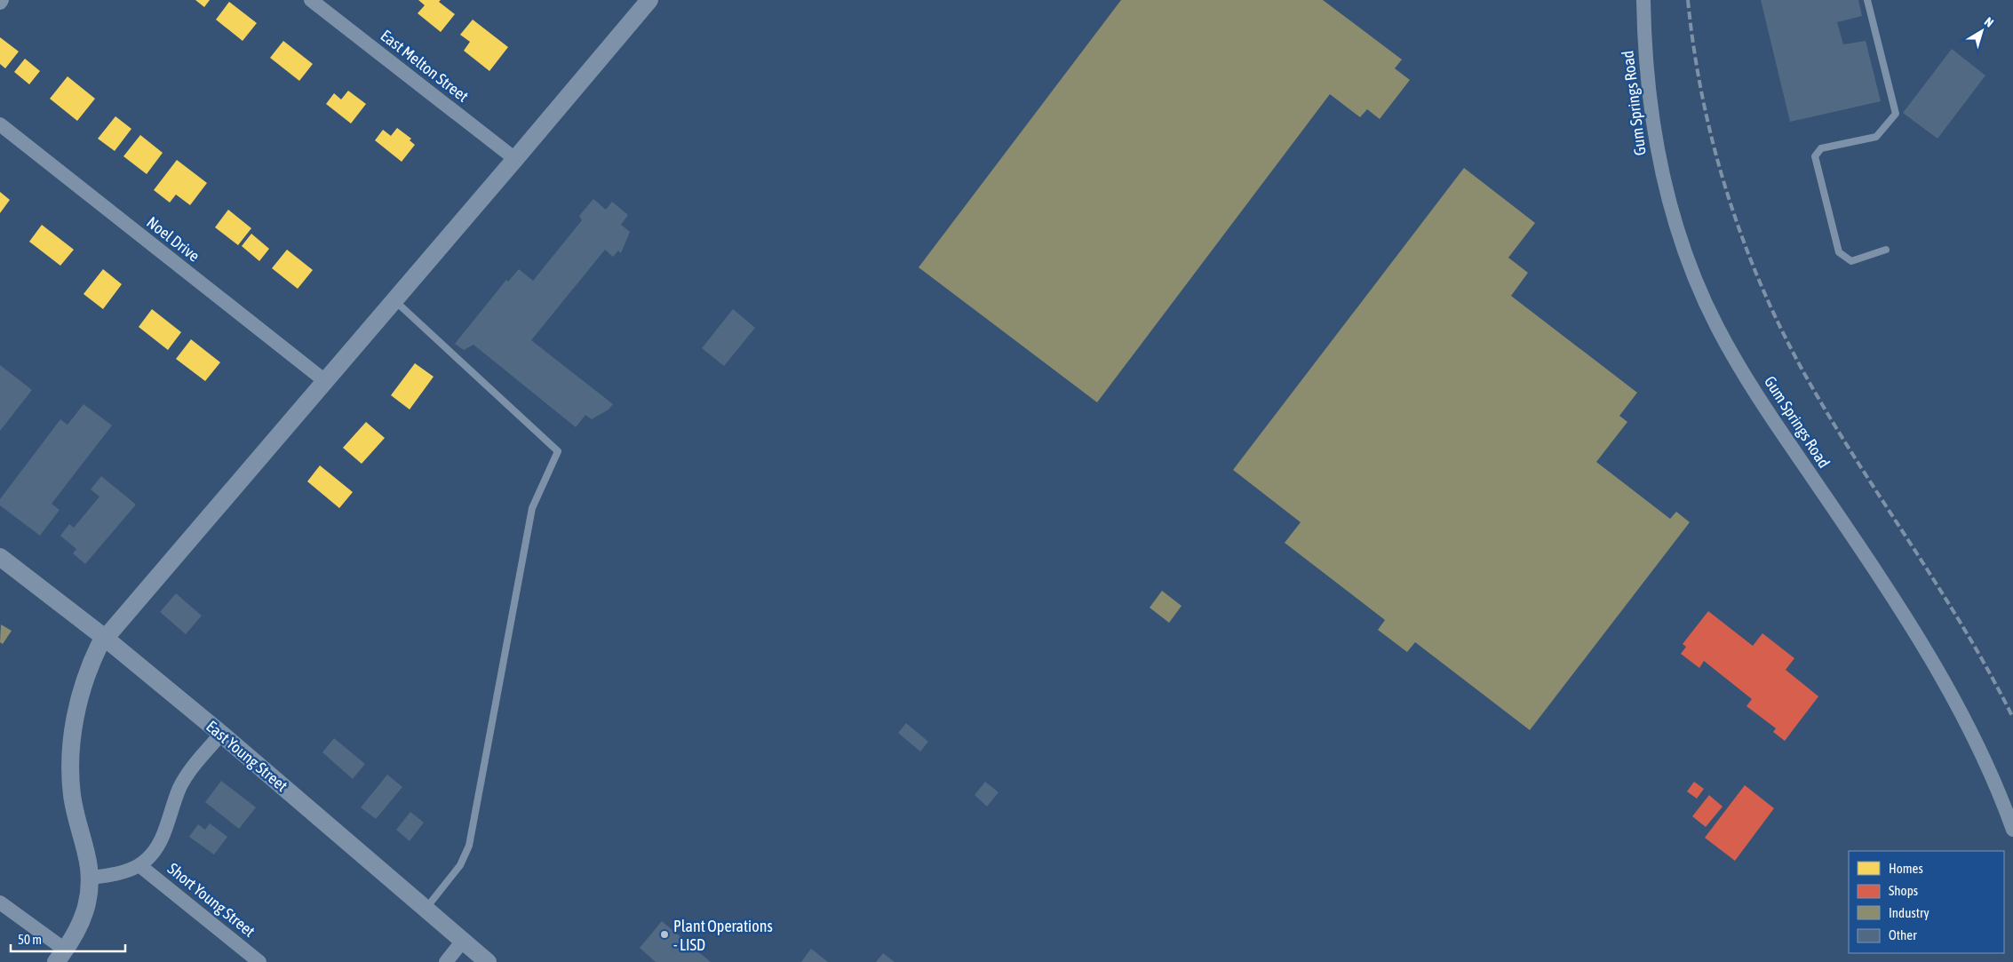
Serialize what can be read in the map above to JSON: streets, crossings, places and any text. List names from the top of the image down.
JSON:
{
  "streets": {
    "street": [
      "East Melton Street",
      "Gum Springs Road",
      "Noel Drive",
      "East Young Street",
      "Short Young Street"
    ]
  },
  "places": ["Plant Operations - LISD"],
  "legend": [
    "Homes",
    "Shops",
    "Industry",
    "Other"
  ],
  "scale_bar": "50 m",
  "north": "top right"
}
